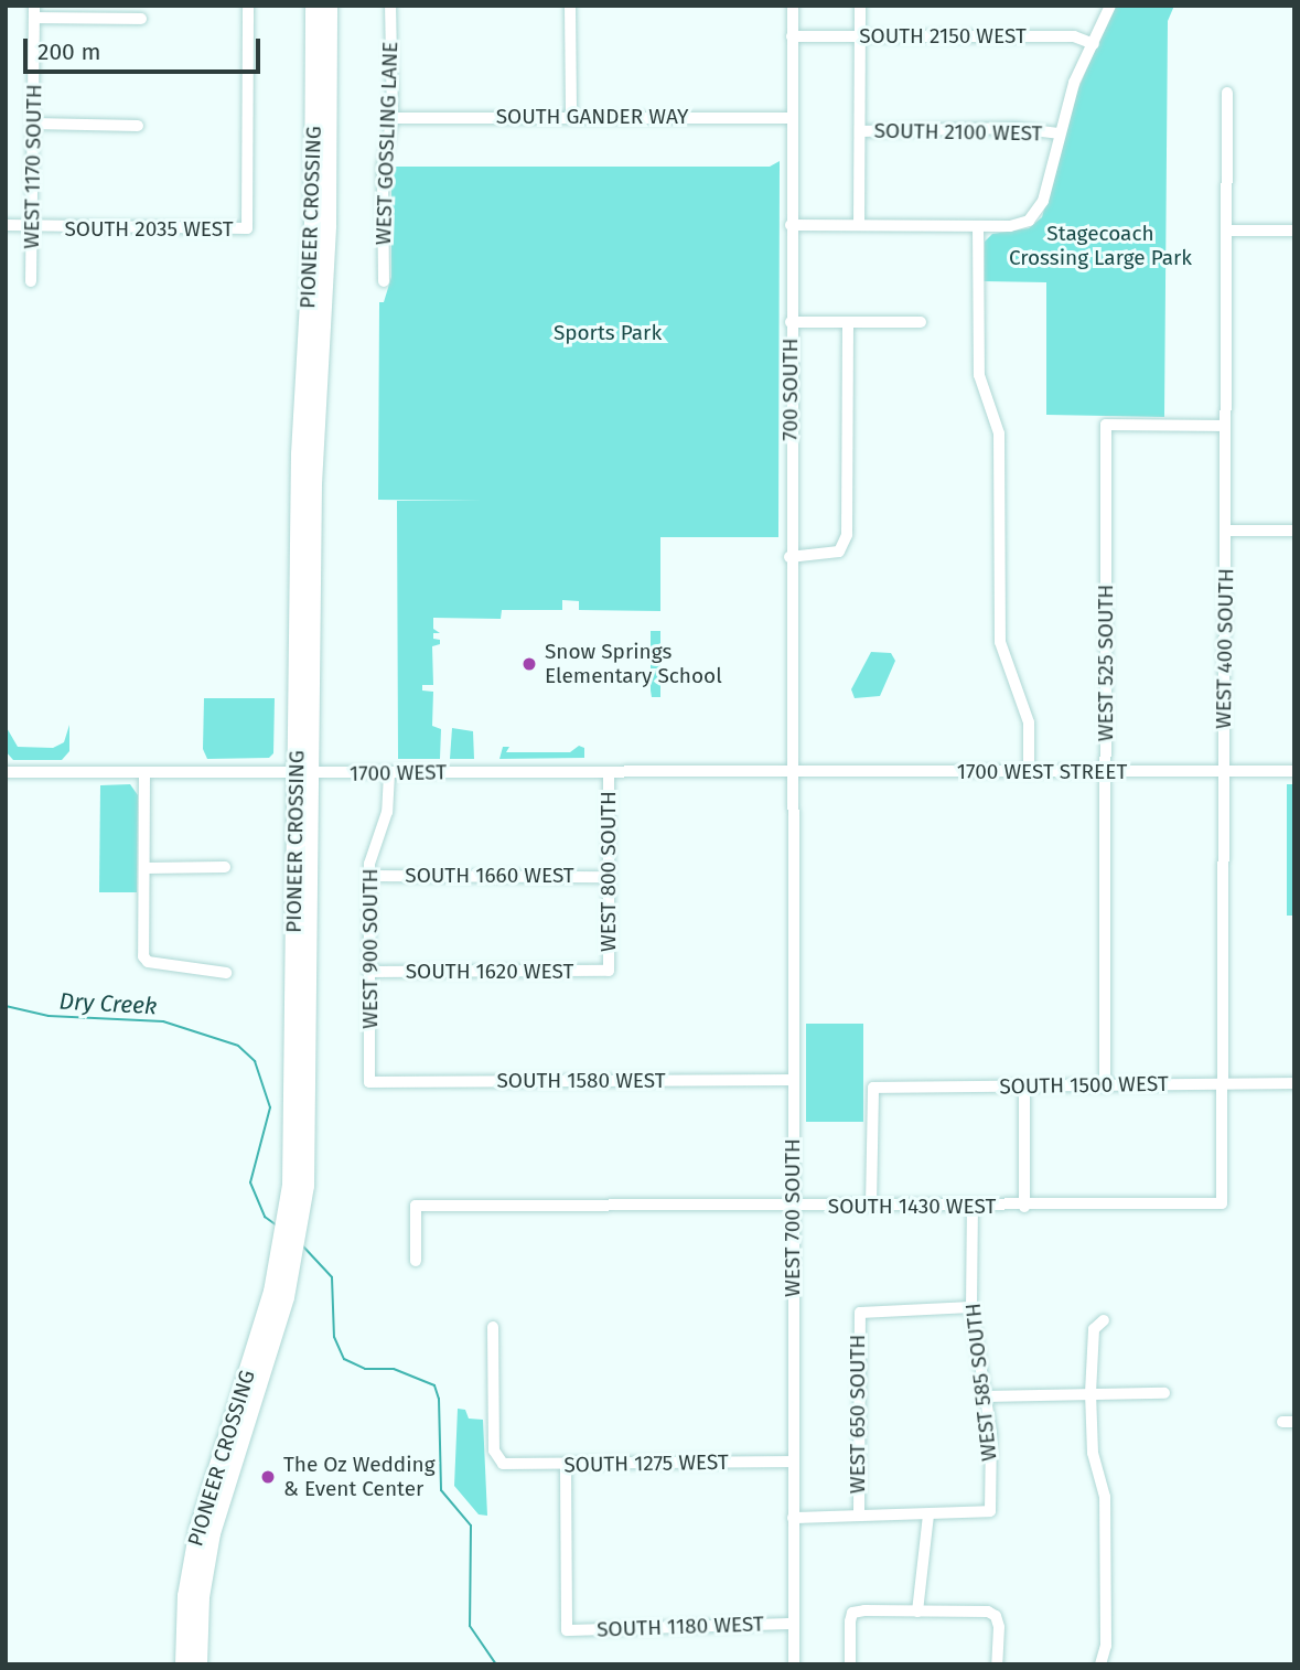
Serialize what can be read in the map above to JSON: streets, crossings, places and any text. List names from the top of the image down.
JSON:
{
  "streets": {
    "highway": ["PIONEER CROSSING"],
    "street": [
      "SOUTH 2150 WEST",
      "SOUTH GANDER WAY",
      "SOUTH 2100 WEST",
      "WEST GOSSLING LANE",
      "WEST 1170 SOUTH",
      "SOUTH 2035 WEST",
      "700 SOUTH",
      "WEST 400 SOUTH",
      "WEST 525 SOUTH",
      "1700 WEST STREET",
      "1700 WEST",
      "WEST 800 SOUTH",
      "SOUTH 1660 WEST",
      "WEST 900 SOUTH",
      "SOUTH 1620 WEST",
      "SOUTH 1580 WEST",
      "SOUTH 1500 WEST",
      "SOUTH 1430 WEST",
      "WEST 700 SOUTH",
      "WEST 585 SOUTH",
      "WEST 650 SOUTH",
      "SOUTH 1275 WEST",
      "SOUTH 1180 WEST"
    ]
  },
  "crossings": [
    ["SOUTH 2150 WEST", "700 SOUTH"],
    ["SOUTH GANDER WAY", "WEST GOSSLING LANE"],
    ["SOUTH GANDER WAY", "700 SOUTH"],
    ["WEST 1170 SOUTH", "SOUTH 2035 WEST"],
    ["PIONEER CROSSING", "1700 WEST"],
    ["700 SOUTH", "1700 WEST STREET"],
    ["700 SOUTH", "1700 WEST"],
    ["700 SOUTH", "WEST 700 SOUTH"],
    ["WEST 400 SOUTH", "WEST 525 SOUTH"],
    ["WEST 400 SOUTH", "1700 WEST STREET"],
    ["WEST 400 SOUTH", "SOUTH 1500 WEST"],
    ["WEST 400 SOUTH", "SOUTH 1430 WEST"],
    ["WEST 525 SOUTH", "1700 WEST STREET"],
    ["WEST 525 SOUTH", "SOUTH 1500 WEST"],
    ["1700 WEST STREET", "1700 WEST"],
    ["1700 WEST STREET", "WEST 700 SOUTH"],
    ["1700 WEST", "WEST 800 SOUTH"],
    ["1700 WEST", "WEST 900 SOUTH"],
    ["1700 WEST", "WEST 700 SOUTH"],
    ["WEST 800 SOUTH", "SOUTH 1660 WEST"],
    ["WEST 800 SOUTH", "SOUTH 1620 WEST"],
    ["SOUTH 1660 WEST", "WEST 900 SOUTH"],
    ["WEST 900 SOUTH", "SOUTH 1620 WEST"],
    ["WEST 900 SOUTH", "SOUTH 1580 WEST"],
    ["SOUTH 1580 WEST", "WEST 700 SOUTH"],
    ["SOUTH 1500 WEST", "SOUTH 1430 WEST"],
    ["SOUTH 1430 WEST", "WEST 700 SOUTH"],
    ["SOUTH 1430 WEST", "WEST 585 SOUTH"],
    ["WEST 700 SOUTH", "SOUTH 1275 WEST"],
    ["WEST 700 SOUTH", "SOUTH 1180 WEST"],
    ["WEST 585 SOUTH", "WEST 650 SOUTH"],
    ["SOUTH 1275 WEST", "SOUTH 1180 WEST"]
  ],
  "water": ["Dry Creek"],
  "parks": ["Stagecoach Crossing Large Park", "Sports Park"],
  "places": ["Snow Springs Elementary School", "The Oz Wedding & Event Center"],
  "scale_bar": "200 m"
}
